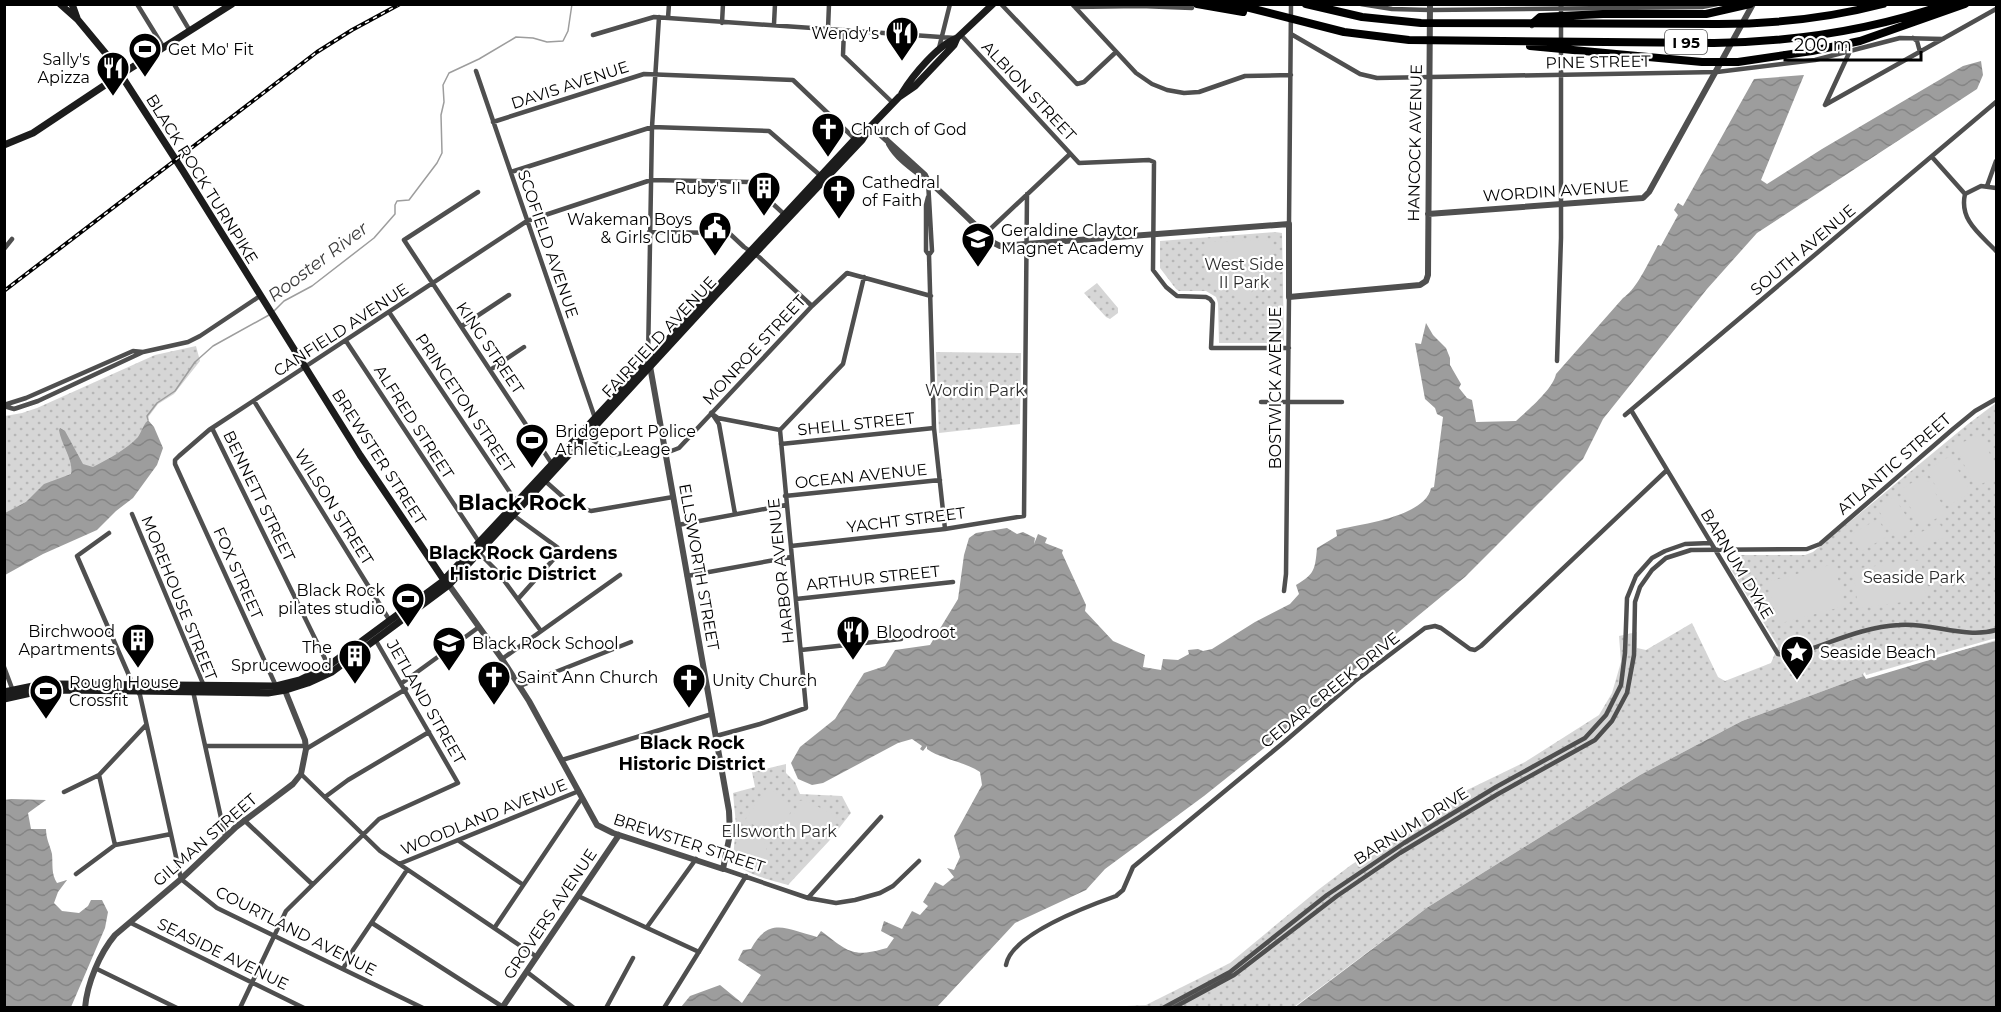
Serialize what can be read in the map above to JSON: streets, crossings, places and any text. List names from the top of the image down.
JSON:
{
  "streets": {
    "highway": ["I 95"],
    "main road": ["BLACK ROCK TURNPIKE", "FAIRFIELD AVENUE", "BREWSTER STREET"],
    "street": [
      "PINE STREET",
      "DAVIS AVENUE",
      "ALBION STREET",
      "HANCOCK AVENUE",
      "WORDIN AVENUE",
      "SCOFIELD AVENUE",
      "SOUTH AVENUE",
      "CANFIELD AVENUE",
      "KING STREET",
      "MONROE STREET",
      "BOSTWICK AVENUE",
      "PRINCETON STREET",
      "ALFRED STREET",
      "SHELL STREET",
      "ATLANTIC STREET",
      "OCEAN AVENUE",
      "BENNETT STREET",
      "WILSON STREET",
      "YACHT STREET",
      "BARNUM DYKE",
      "ELLSWORTH STREET",
      "HARBOR AVENUE",
      "FOX STREET",
      "ARTHUR STREET",
      "MOREHOUSE STREET",
      "CEDAR CREEK DRIVE",
      "JETLAND STREET",
      "WOODLAND AVENUE",
      "BARNUM DRIVE",
      "GILMAN STREET",
      "GROVERS AVENUE",
      "COURTLAND AVENUE",
      "SEASIDE AVENUE"
    ]
  },
  "crossings": [
    ["PINE STREET", "HANCOCK AVENUE"],
    ["PINE STREET", "WORDIN AVENUE"],
    ["PINE STREET", "BOSTWICK AVENUE"],
    ["DAVIS AVENUE", "SCOFIELD AVENUE"],
    ["DAVIS AVENUE", "FAIRFIELD AVENUE"],
    ["DAVIS AVENUE", "ELLSWORTH STREET"],
    ["ALBION STREET", "FAIRFIELD AVENUE"],
    ["HANCOCK AVENUE", "WORDIN AVENUE"],
    ["HANCOCK AVENUE", "BOSTWICK AVENUE"],
    ["BLACK ROCK TURNPIKE", "BREWSTER STREET"],
    ["SCOFIELD AVENUE", "CANFIELD AVENUE"],
    ["SCOFIELD AVENUE", "FAIRFIELD AVENUE"],
    ["SOUTH AVENUE", "BARNUM DYKE"],
    ["CANFIELD AVENUE", "FAIRFIELD AVENUE"],
    ["CANFIELD AVENUE", "KING STREET"],
    ["CANFIELD AVENUE", "PRINCETON STREET"],
    ["CANFIELD AVENUE", "ALFRED STREET"],
    ["CANFIELD AVENUE", "BREWSTER STREET"],
    ["CANFIELD AVENUE", "BENNETT STREET"],
    ["CANFIELD AVENUE", "WILSON STREET"],
    ["CANFIELD AVENUE", "ELLSWORTH STREET"],
    ["CANFIELD AVENUE", "FOX STREET"],
    ["FAIRFIELD AVENUE", "KING STREET"],
    ["FAIRFIELD AVENUE", "PRINCETON STREET"],
    ["FAIRFIELD AVENUE", "ALFRED STREET"],
    ["FAIRFIELD AVENUE", "BREWSTER STREET"],
    ["FAIRFIELD AVENUE", "BENNETT STREET"],
    ["FAIRFIELD AVENUE", "WILSON STREET"],
    ["FAIRFIELD AVENUE", "ELLSWORTH STREET"],
    ["FAIRFIELD AVENUE", "FOX STREET"],
    ["FAIRFIELD AVENUE", "MOREHOUSE STREET"],
    ["FAIRFIELD AVENUE", "JETLAND STREET"],
    ["MONROE STREET", "ELLSWORTH STREET"],
    ["SHELL STREET", "HARBOR AVENUE"],
    ["BREWSTER STREET", "ELLSWORTH STREET"],
    ["BREWSTER STREET", "WOODLAND AVENUE"],
    ["BREWSTER STREET", "GROVERS AVENUE"],
    ["ATLANTIC STREET", "BARNUM DRIVE"],
    ["OCEAN AVENUE", "HARBOR AVENUE"],
    ["YACHT STREET", "HARBOR AVENUE"],
    ["BARNUM DYKE", "CEDAR CREEK DRIVE"],
    ["BARNUM DYKE", "BARNUM DRIVE"],
    ["ELLSWORTH STREET", "HARBOR AVENUE"],
    ["HARBOR AVENUE", "ARTHUR STREET"],
    ["GILMAN STREET", "COURTLAND AVENUE"],
    ["GILMAN STREET", "SEASIDE AVENUE"]
  ],
  "districts": ["Black Rock", "Black Rock Gardens Historic District", "Black Rock Historic District"],
  "water": ["Rooster River"],
  "parks": [
    "West Side II Park",
    "Wordin Park",
    "Seaside Park",
    "Ellsworth Park"
  ],
  "places": {
    "restaurant": ["Wendy's", "Sally's Apizza", "Bloodroot"],
    "sports": [
      "Get Mo' Fit",
      "Bridgeport Police Athletic Leage",
      "Black Rock pilates studio",
      "Rough House Crossfit"
    ],
    "church": [
      "Church of God",
      "Cathedral of Faith",
      "Saint Ann Church",
      "Unity Church"
    ],
    "building": ["Ruby's II", "Birchwood Apartments", "The Sprucewood"],
    "public building": ["Wakeman Boys & Girls Club"],
    "school or university": ["Geraldine Claytor Magnet Academy", "Black Rock School"],
    "place": ["Seaside Beach"]
  },
  "scale_bar": "200 m"
}
